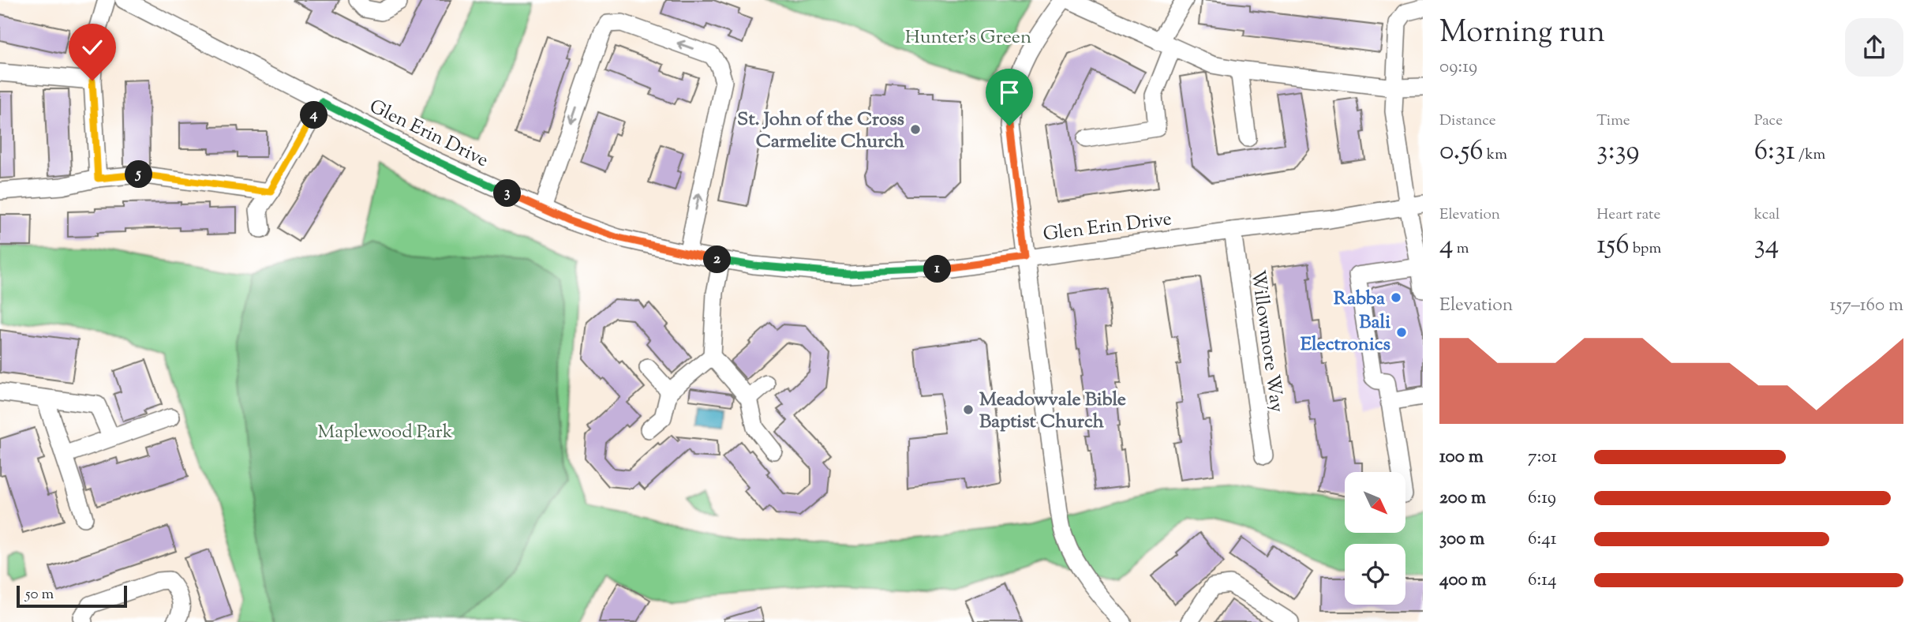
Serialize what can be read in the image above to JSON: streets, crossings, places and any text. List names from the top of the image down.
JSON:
{
  "streets": {
    "street": ["Glen Erin Drive", "Willowmore Way"]
  },
  "crossings": [
    ["Glen Erin Drive", "Willowmore Way"]
  ],
  "parks": ["Hunter's Green", "Maplewood Park"],
  "places": [
    "St. John of the Cross Carmelite Church",
    "Rabba",
    "Bali Electronics",
    "Meadowvale Bible Baptist Church"
  ],
  "scale_bar": "50 m",
  "north": "bottom right",
  "page": {
    "heading": ["Morning run", "09:19"],
    "stats": [
      ["Distance", "0.56 km"],
      ["Time", "3:39"],
      ["Pace", "6:31 /km"],
      ["Elevation", "4 m"],
      ["Heart rate", "156 bpm"],
      ["kcal", "34"]
    ],
    "pins": [
      "4",
      "5",
      "3",
      "2",
      "1"
    ],
    "chart": ["Elevation", "157–160 m"],
    "list": [
      {
        "name": "100 m",
        "note": "7:01"
      },
      {
        "name": "200 m",
        "note": "6:19"
      },
      {
        "name": "300 m",
        "note": "6:41"
      },
      {
        "name": "400 m",
        "note": "6:14"
      }
    ],
    "scale": "50 m"
  }
}
